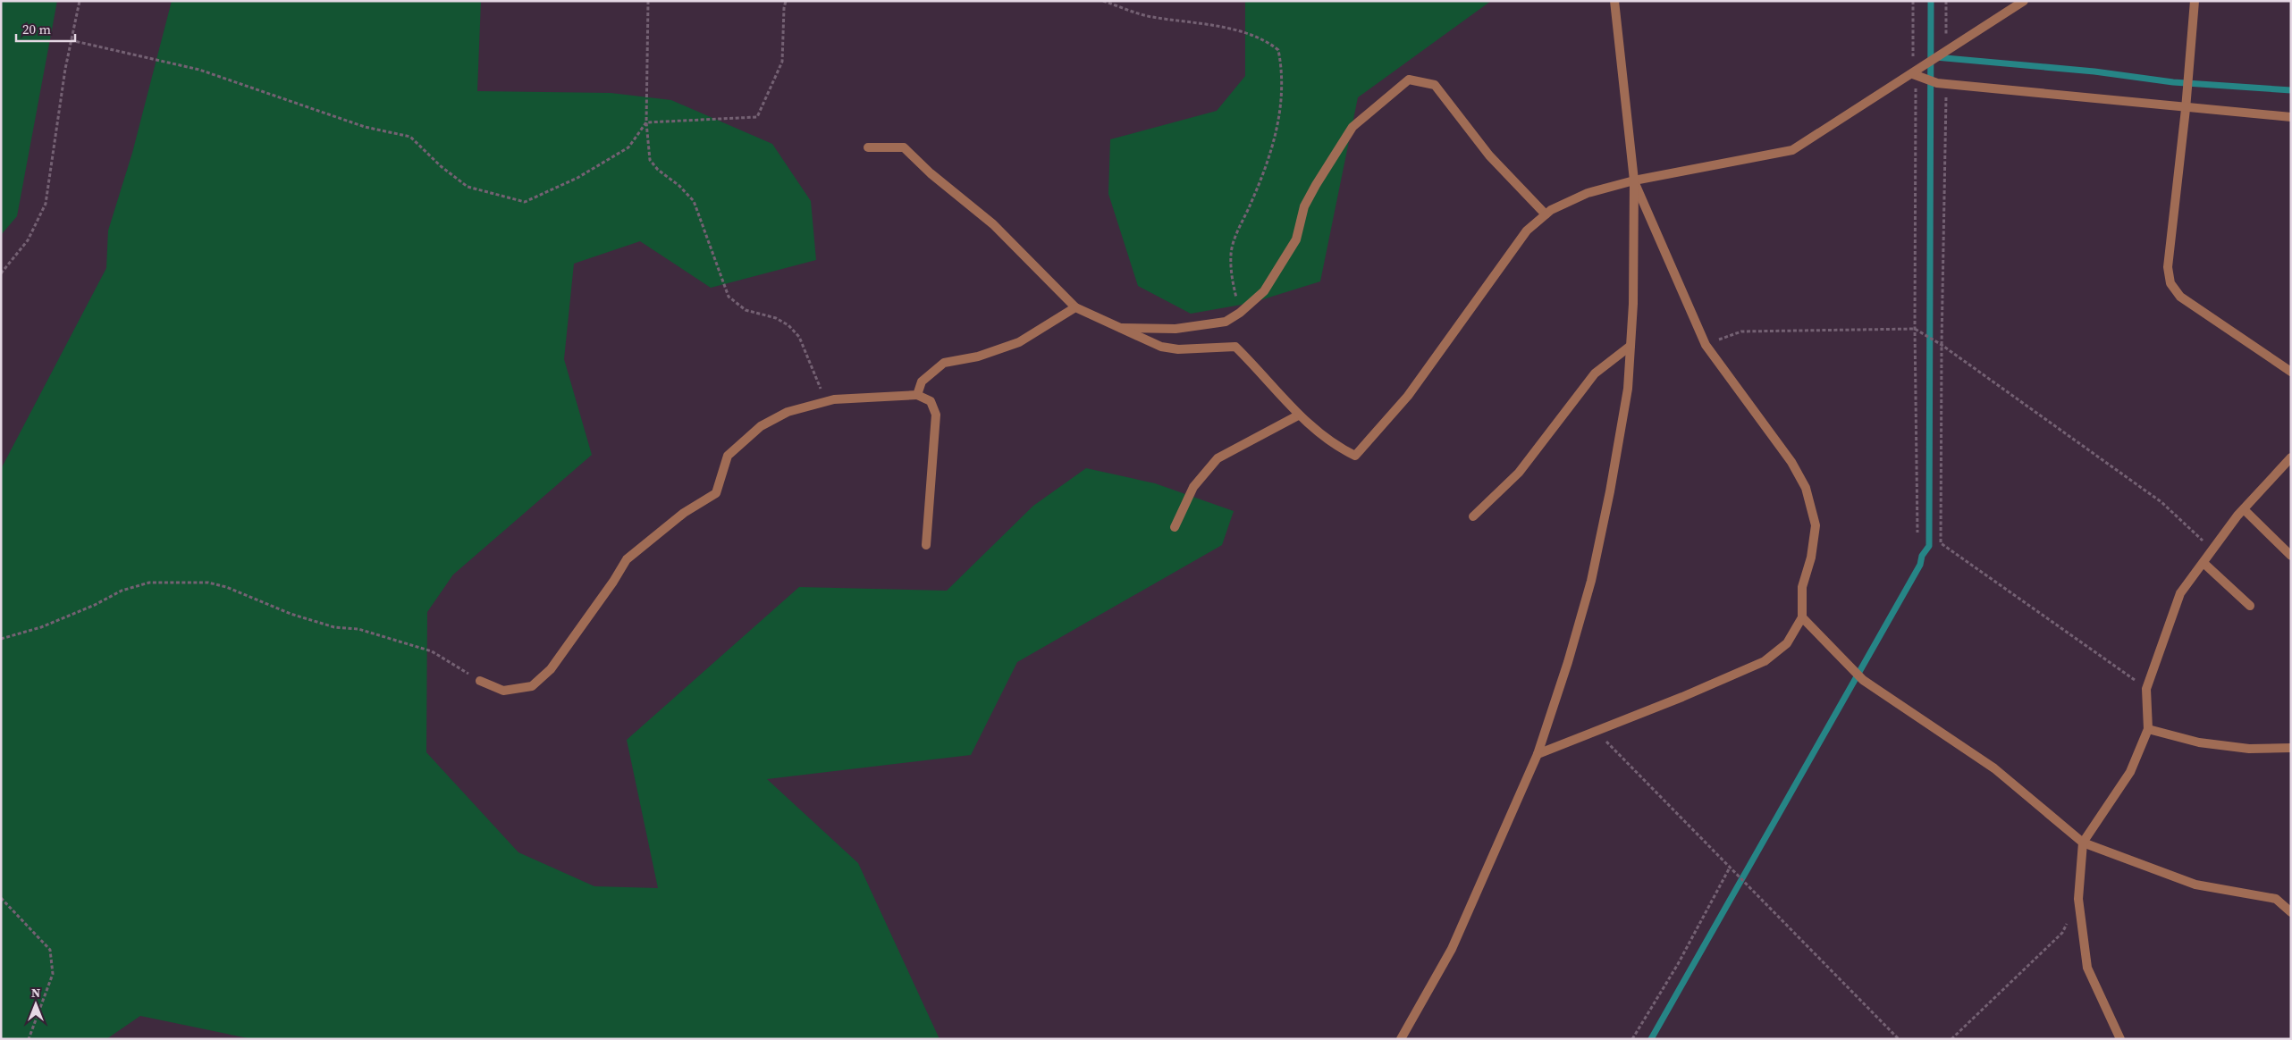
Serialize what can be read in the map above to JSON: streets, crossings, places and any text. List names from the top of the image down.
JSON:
{
  "scale_bar": "20 m",
  "north": "top"
}
